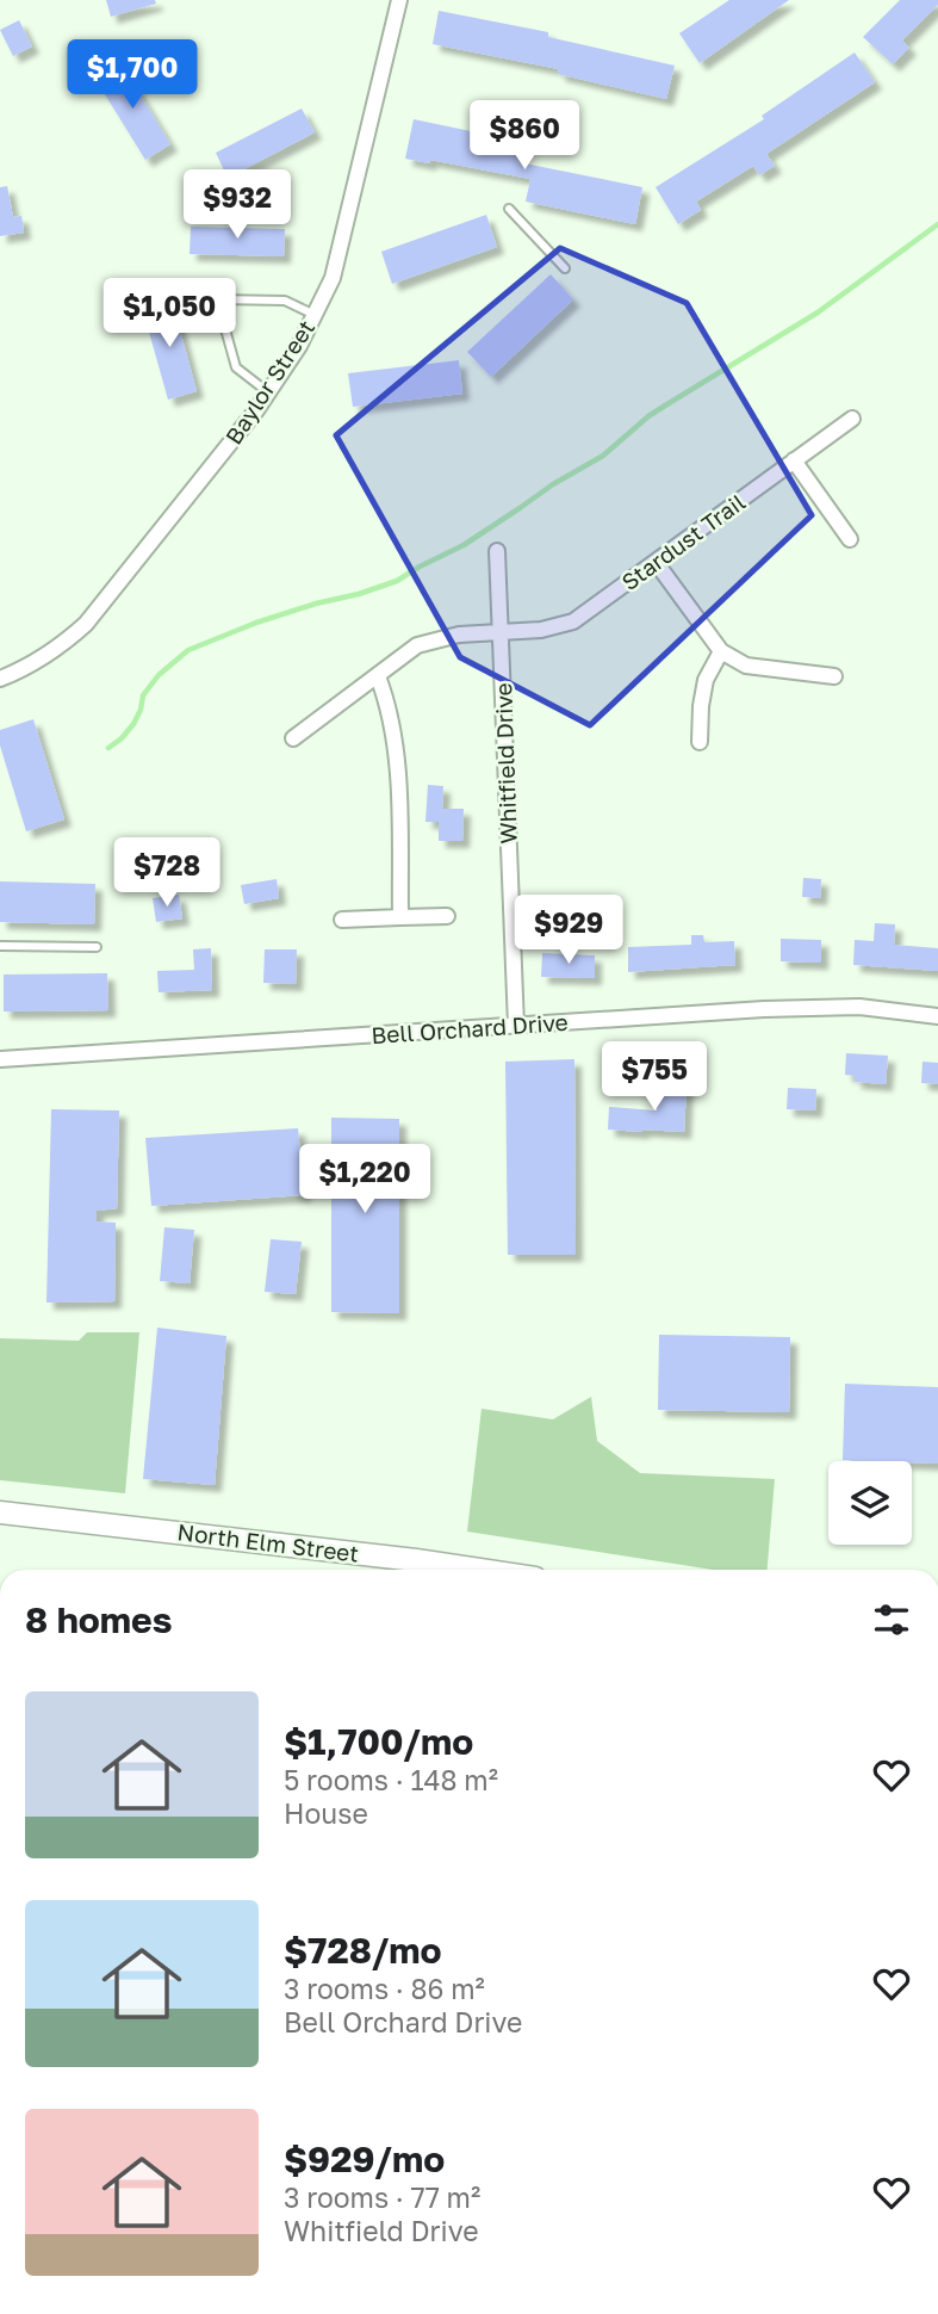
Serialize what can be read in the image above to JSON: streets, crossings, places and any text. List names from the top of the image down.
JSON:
{
  "streets": {
    "main road": ["North Elm Street"],
    "street": [
      "Baylor Street",
      "Stardust Trail",
      "Whitfield Drive",
      "Bell Orchard Drive"
    ]
  },
  "crossings": [
    ["Stardust Trail", "Whitfield Drive"],
    ["Whitfield Drive", "Bell Orchard Drive"]
  ],
  "page": {
    "price": [
      "$1,700",
      "$860",
      "$932",
      "$1,050",
      "$728",
      "$929",
      "$755",
      "$1,220"
    ],
    "heading": "8 homes",
    "list": [
      {
        "name": "$1,700/mo",
        "note": "5 rooms · 148 m² · House"
      },
      {
        "name": "$728/mo",
        "note": "3 rooms · 86 m² · Bell Orchard Drive"
      },
      {
        "name": "$929/mo",
        "note": "3 rooms · 77 m² · Whitfield Drive"
      }
    ]
  }
}
